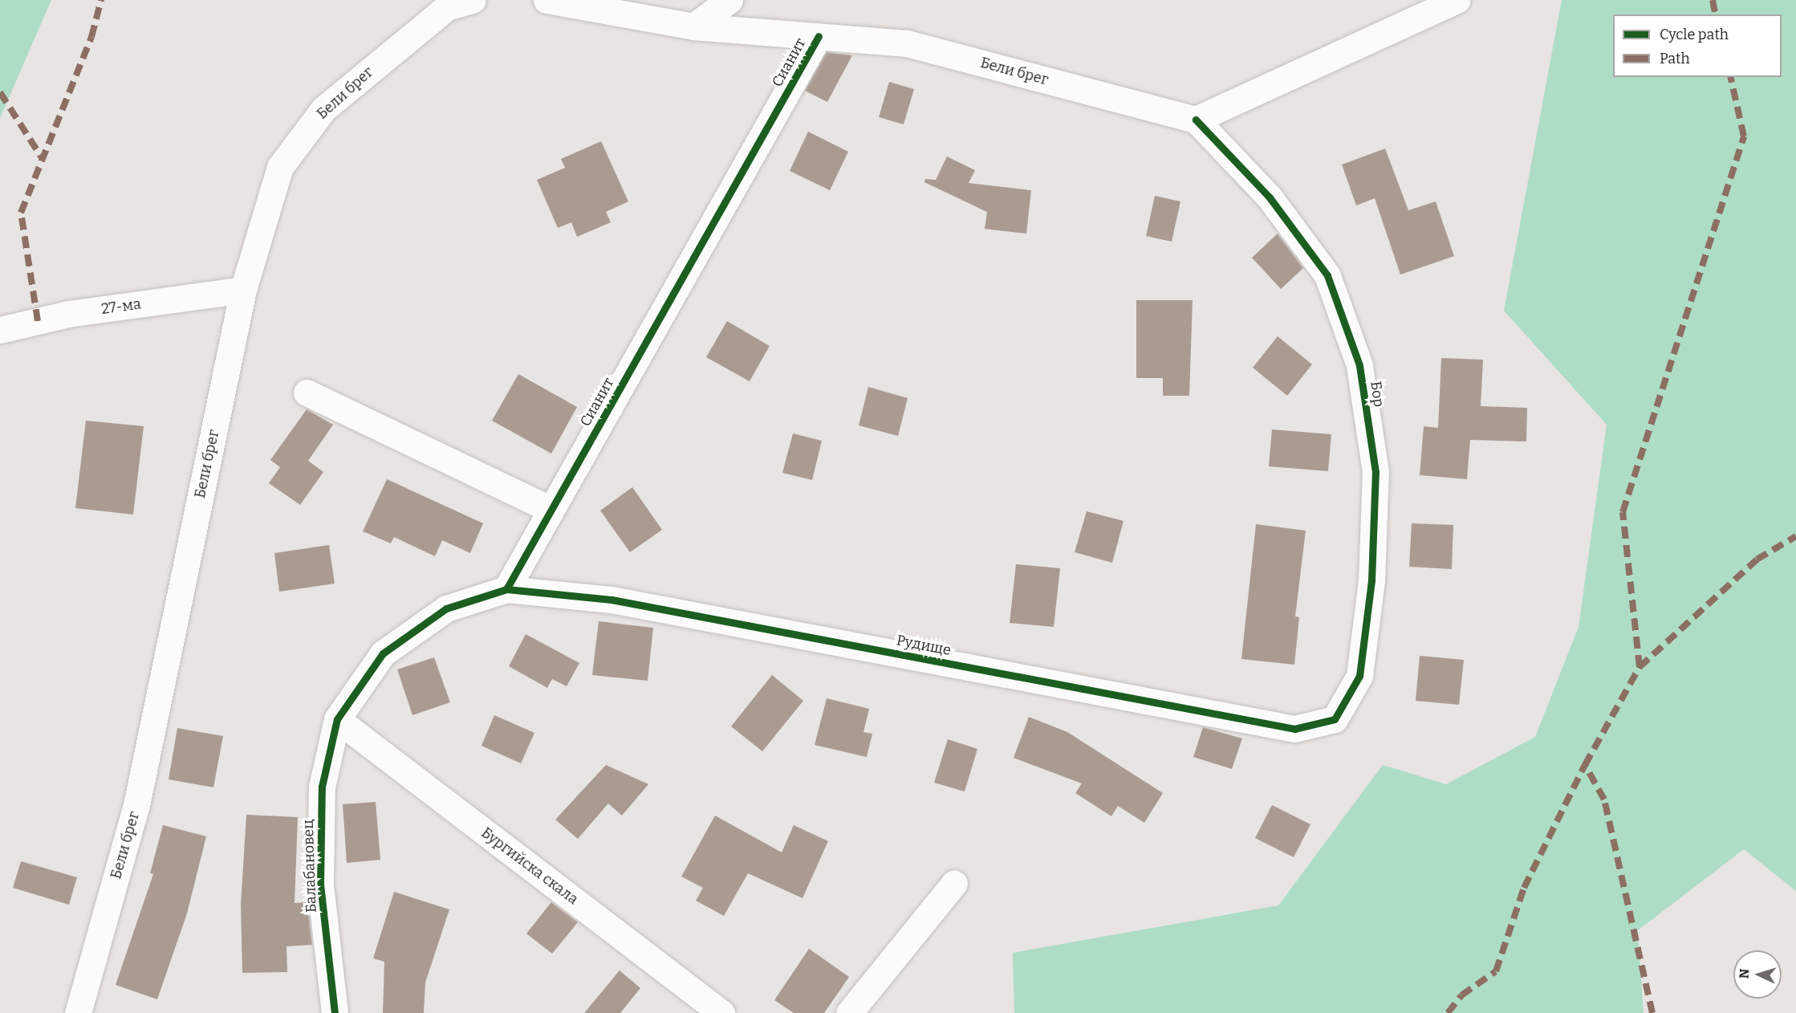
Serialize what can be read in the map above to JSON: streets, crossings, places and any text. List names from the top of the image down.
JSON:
{
  "streets": {
    "street": [
      "Сианит",
      "Бели брег",
      "27-ма",
      "Бор",
      "Рудище",
      "Балабановец",
      "Бургийска скала"
    ]
  },
  "crossings": [
    ["Сианит", "Бели брег"],
    ["Сианит", "Рудище"],
    ["Бели брег", "27-ма"],
    ["Бели брег", "Бор"],
    ["Бор", "Рудище"],
    ["Балабановец", "Бургийска скала"]
  ],
  "legend": ["Cycle path", "Path"],
  "north": "left"
}
